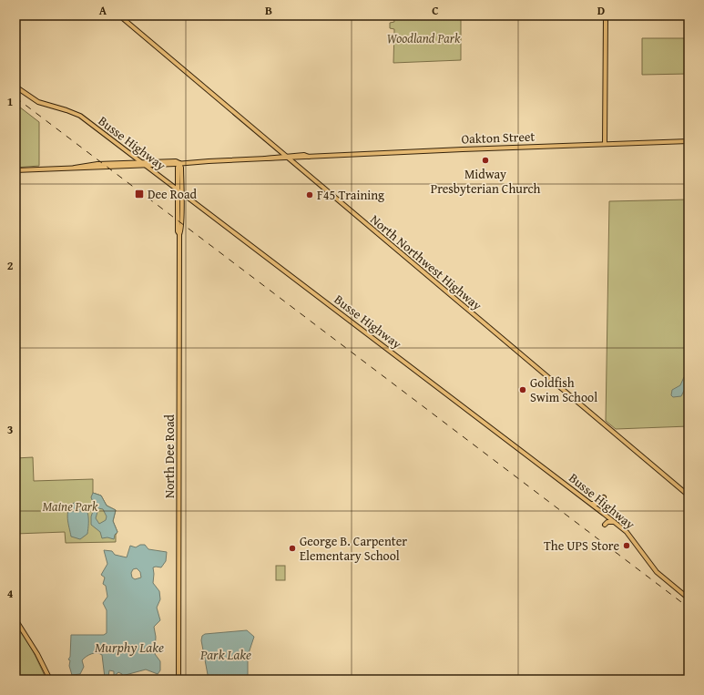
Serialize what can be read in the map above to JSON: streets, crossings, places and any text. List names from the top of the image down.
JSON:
{
  "streets": {
    "main road": [
      "Oakton Street",
      "Busse Highway",
      "North Northwest Highway",
      "North Dee Road"
    ]
  },
  "crossings": [
    ["Oakton Street", "Busse Highway"],
    ["Oakton Street", "North Northwest Highway"],
    ["Oakton Street", "North Dee Road"],
    ["Busse Highway", "North Dee Road"]
  ],
  "water": ["Murphy Lake", "Park Lake"],
  "parks": ["Woodland Park", "Maine Park"],
  "places": {
    "other": [
      "Midway Presbyterian Church",
      "F45 Training",
      "Goldfish Swim School",
      "The UPS Store",
      "George B. Carpenter Elementary School"
    ],
    "transit": ["Dee Road"]
  },
  "grid": {
    "columns": [
      "A",
      "B",
      "C",
      "D"
    ],
    "rows": [
      "1",
      "2",
      "3",
      "4"
    ]
  }
}
